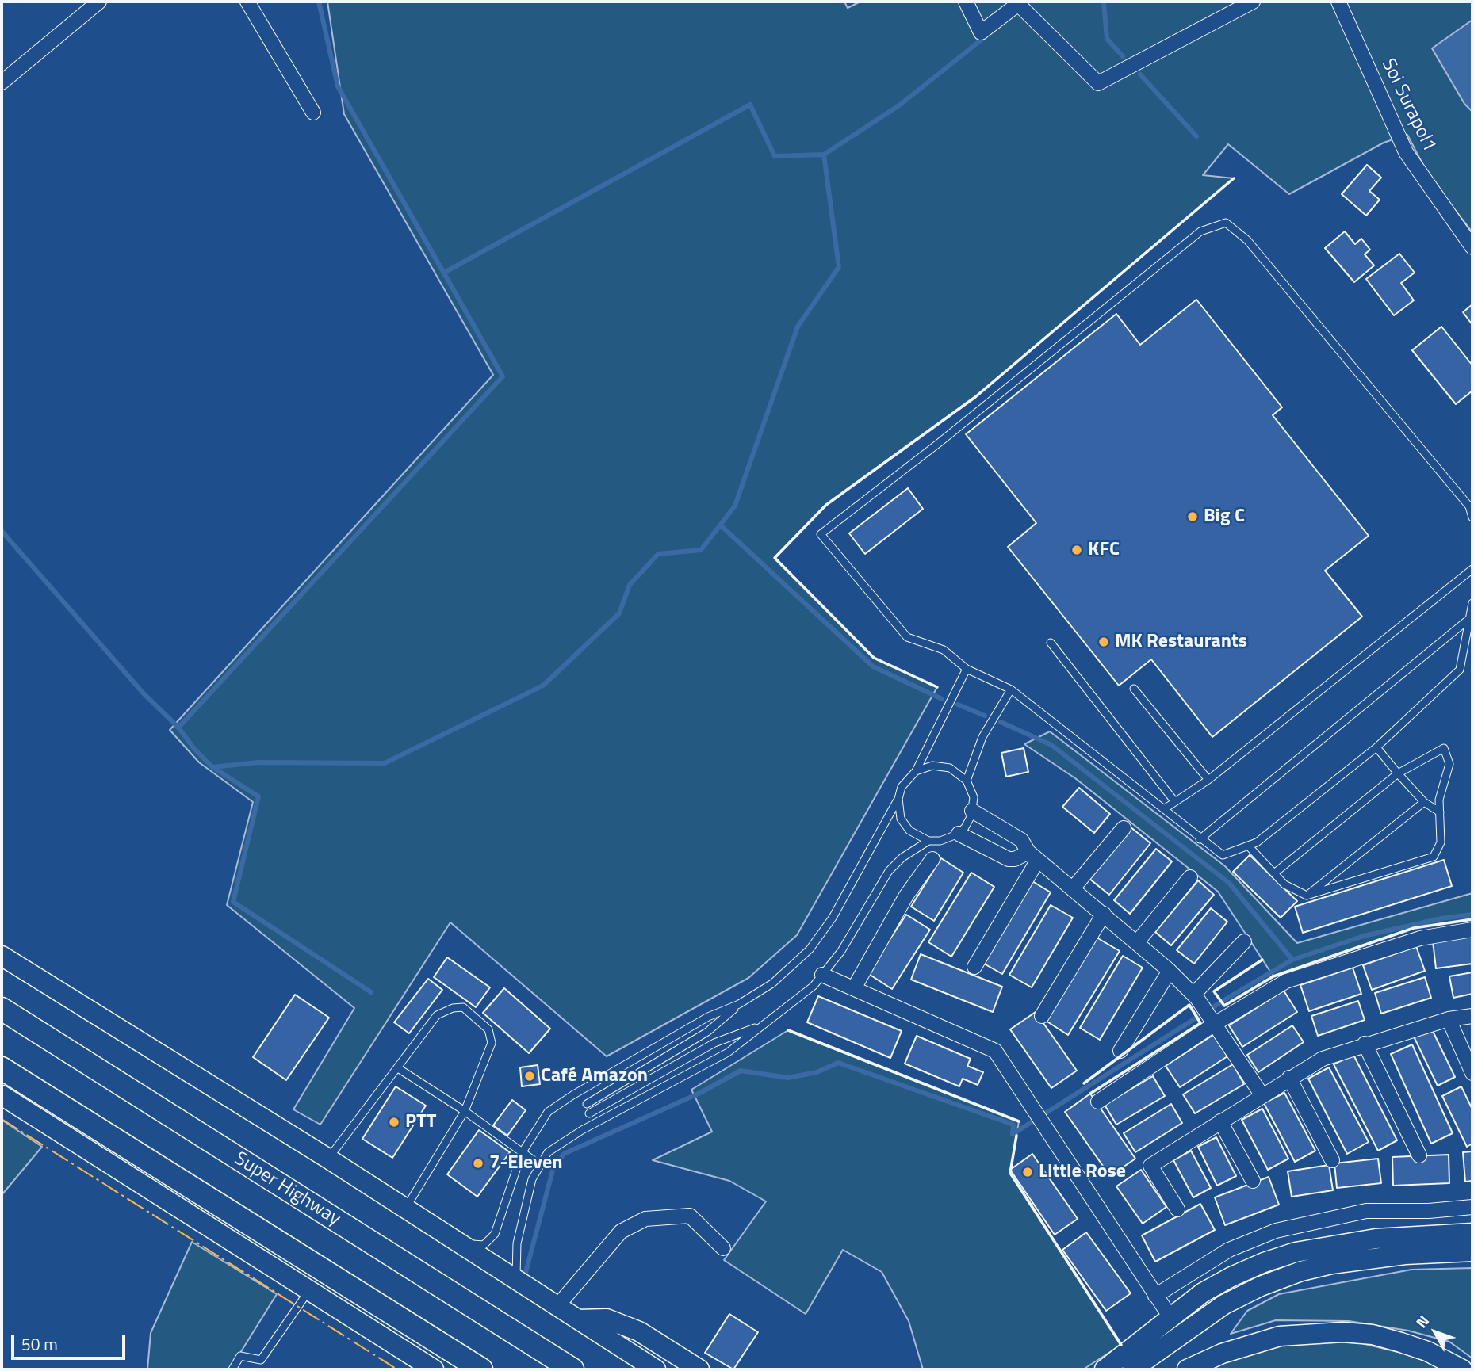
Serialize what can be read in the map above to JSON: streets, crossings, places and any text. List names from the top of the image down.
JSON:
{
  "streets": {
    "highway": ["Super Highway"],
    "street": ["Soi Surapol1"]
  },
  "places": [
    "Big C",
    "KFC",
    "MK Restaurants",
    "Café Amazon",
    "PTT",
    "7-Eleven",
    "Little Rose"
  ],
  "scale_bar": "50 m",
  "north": "top left"
}
